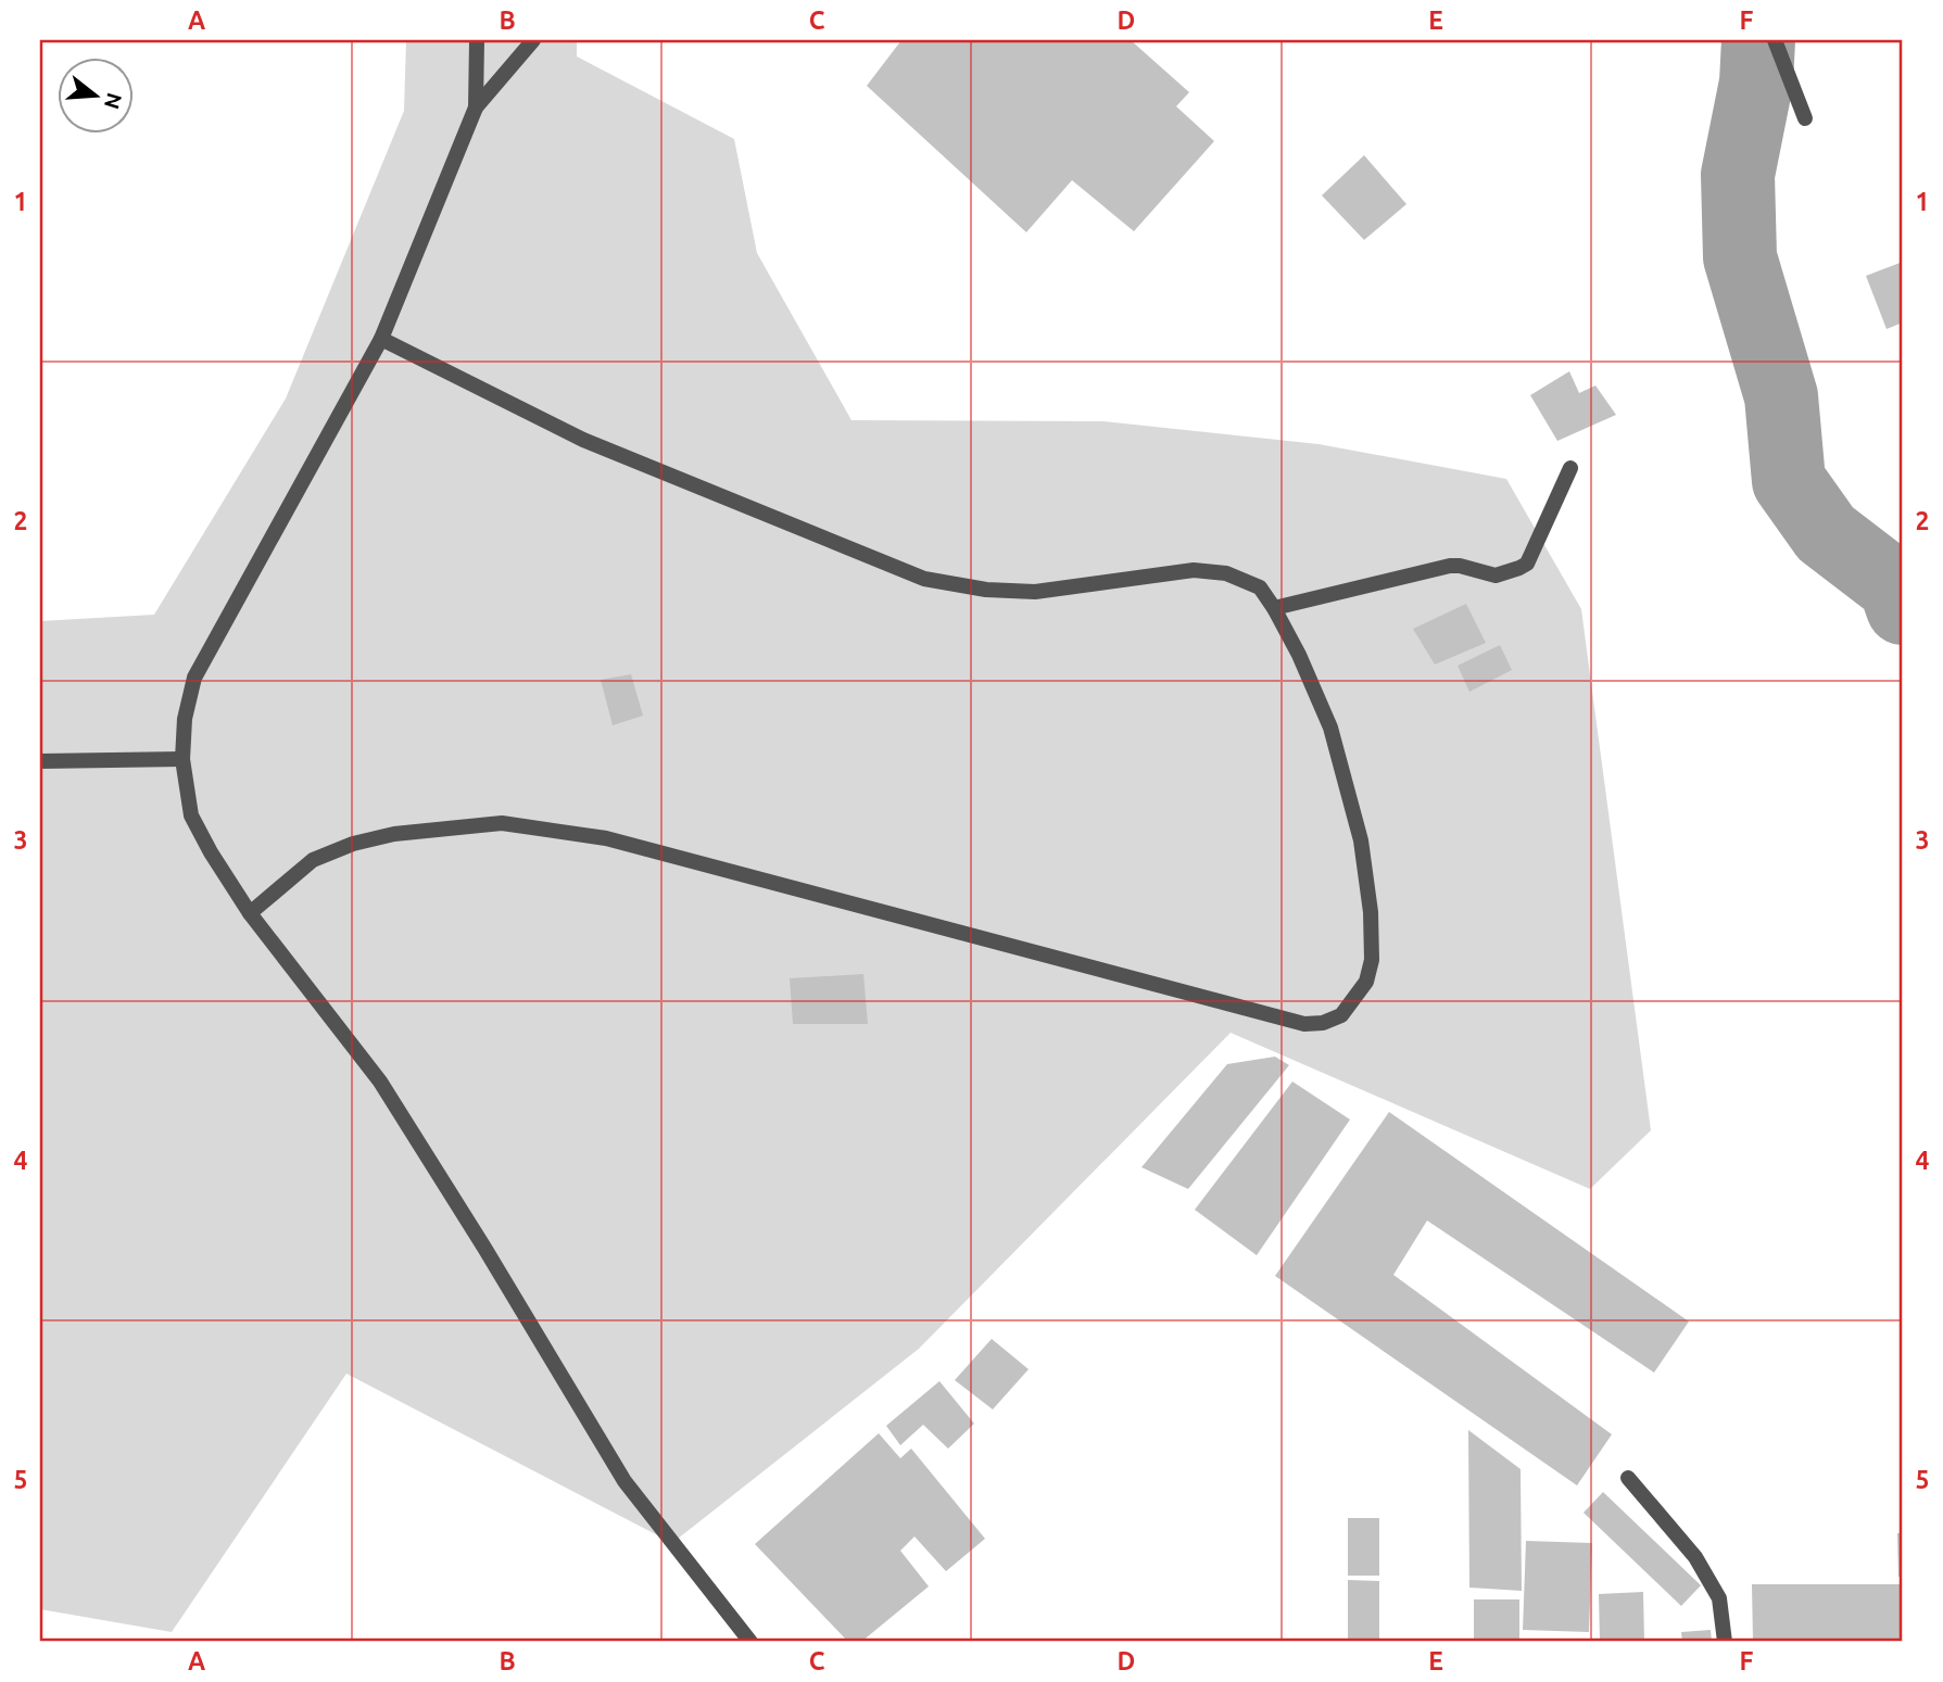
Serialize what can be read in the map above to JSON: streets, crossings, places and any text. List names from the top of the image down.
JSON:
{
  "north": "right",
  "grid": {
    "columns": [
      "A",
      "B",
      "C",
      "D",
      "E",
      "F"
    ],
    "rows": [
      "1",
      "2",
      "3",
      "4",
      "5"
    ]
  }
}
